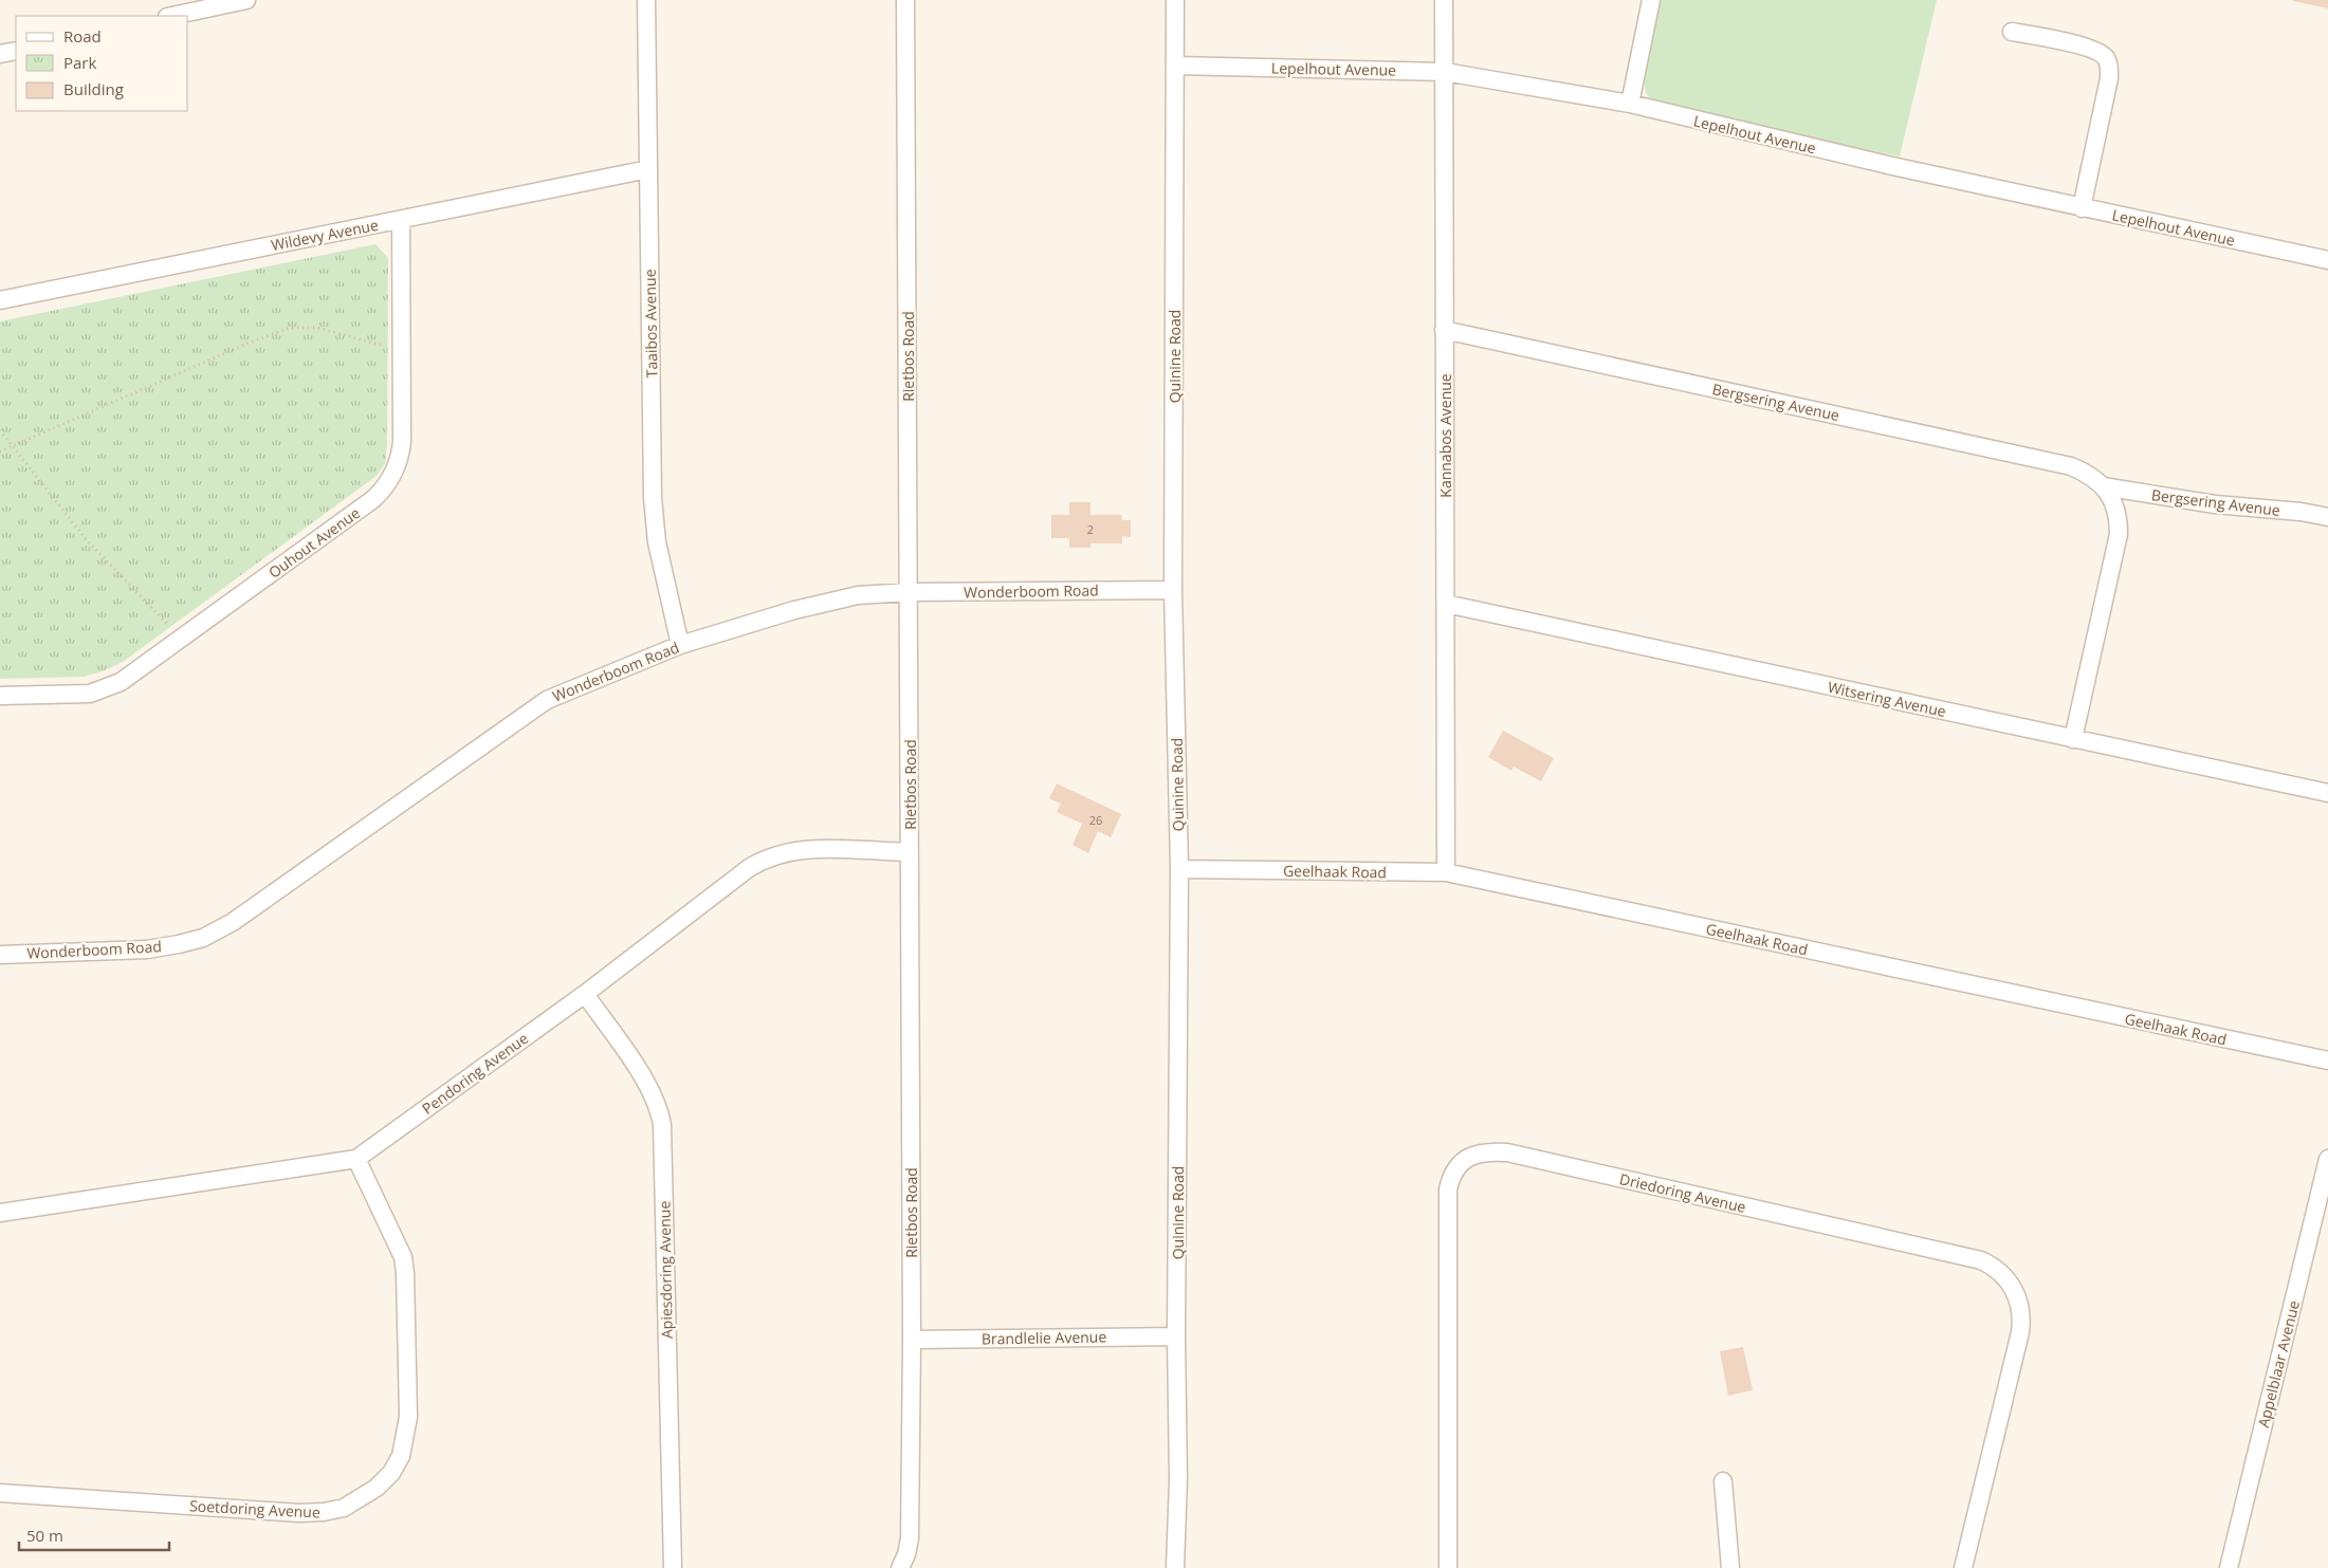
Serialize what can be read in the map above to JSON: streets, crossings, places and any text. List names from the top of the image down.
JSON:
{
  "streets": {
    "street": [
      "Lepelhout Avenue",
      "Wildevy Avenue",
      "Taaibos Avenue",
      "Rietbos Road",
      "Quinine Road",
      "Bergsering Avenue",
      "Kannabos Avenue",
      "Ouhout Avenue",
      "Wonderboom Road",
      "Witsering Avenue",
      "Geelhaak Road",
      "Pendoring Avenue",
      "Driedoring Avenue",
      "Apiesdoring Avenue",
      "Brandlelie Avenue",
      "Appelblaar Avenue",
      "Soetdoring Avenue"
    ]
  },
  "crossings": [
    ["Lepelhout Avenue", "Quinine Road"],
    ["Lepelhout Avenue", "Kannabos Avenue"],
    ["Wildevy Avenue", "Taaibos Avenue"],
    ["Wildevy Avenue", "Ouhout Avenue"],
    ["Taaibos Avenue", "Wonderboom Road"],
    ["Rietbos Road", "Wonderboom Road"],
    ["Rietbos Road", "Pendoring Avenue"],
    ["Rietbos Road", "Brandlelie Avenue"],
    ["Quinine Road", "Wonderboom Road"],
    ["Quinine Road", "Geelhaak Road"],
    ["Quinine Road", "Brandlelie Avenue"],
    ["Bergsering Avenue", "Kannabos Avenue"],
    ["Bergsering Avenue", "Witsering Avenue"],
    ["Kannabos Avenue", "Witsering Avenue"],
    ["Kannabos Avenue", "Geelhaak Road"],
    ["Pendoring Avenue", "Apiesdoring Avenue"],
    ["Pendoring Avenue", "Soetdoring Avenue"]
  ],
  "house_numbers": ["2", "26"],
  "legend": ["Road", "Park", "Building"],
  "scale_bar": "50 m"
}
